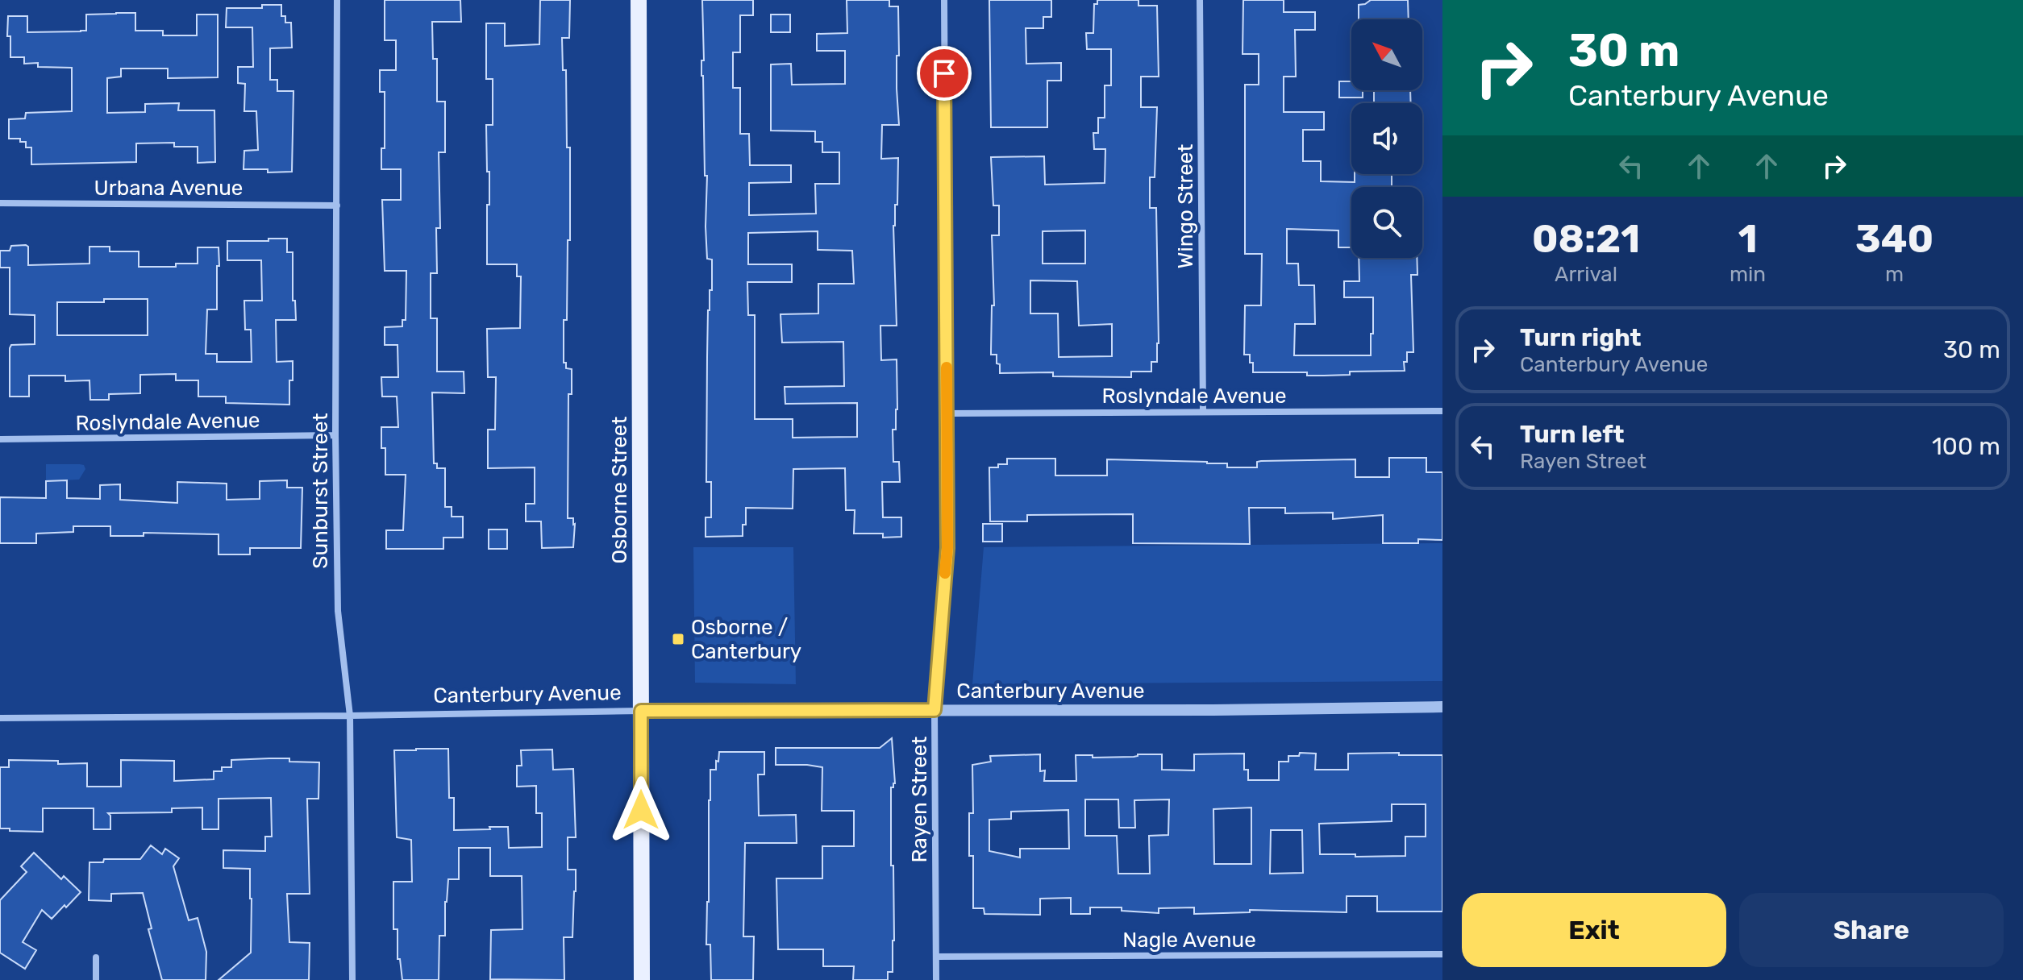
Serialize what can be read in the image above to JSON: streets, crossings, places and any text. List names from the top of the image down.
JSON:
{
  "streets": {
    "main road": ["Osborne Street"],
    "street": [
      "Urbana Avenue",
      "Wingo Street",
      "Roslyndale Avenue",
      "Sunburst Street",
      "Canterbury Avenue",
      "Rayen Street",
      "Nagle Avenue"
    ]
  },
  "crossings": [
    ["Urbana Avenue", "Sunburst Street"],
    ["Wingo Street", "Roslyndale Avenue"],
    ["Roslyndale Avenue", "Sunburst Street"],
    ["Roslyndale Avenue", "Rayen Street"],
    ["Osborne Street", "Canterbury Avenue"],
    ["Sunburst Street", "Canterbury Avenue"],
    ["Canterbury Avenue", "Rayen Street"],
    ["Rayen Street", "Nagle Avenue"]
  ],
  "places": {
    "transit": ["Osborne / Canterbury"]
  },
  "north": "top left",
  "page": {
    "turn": ["30 m", "Canterbury Avenue"],
    "eta": [
      "08:21",
      "Arrival",
      "1",
      "min",
      "340",
      "m"
    ],
    "list": [
      {
        "name": "Turn right",
        "note": "Canterbury Avenue",
        "value": "30 m"
      },
      {
        "name": "Turn left",
        "note": "Rayen Street",
        "value": "100 m"
      }
    ],
    "buttons": ["Exit", "Share"]
  }
}
